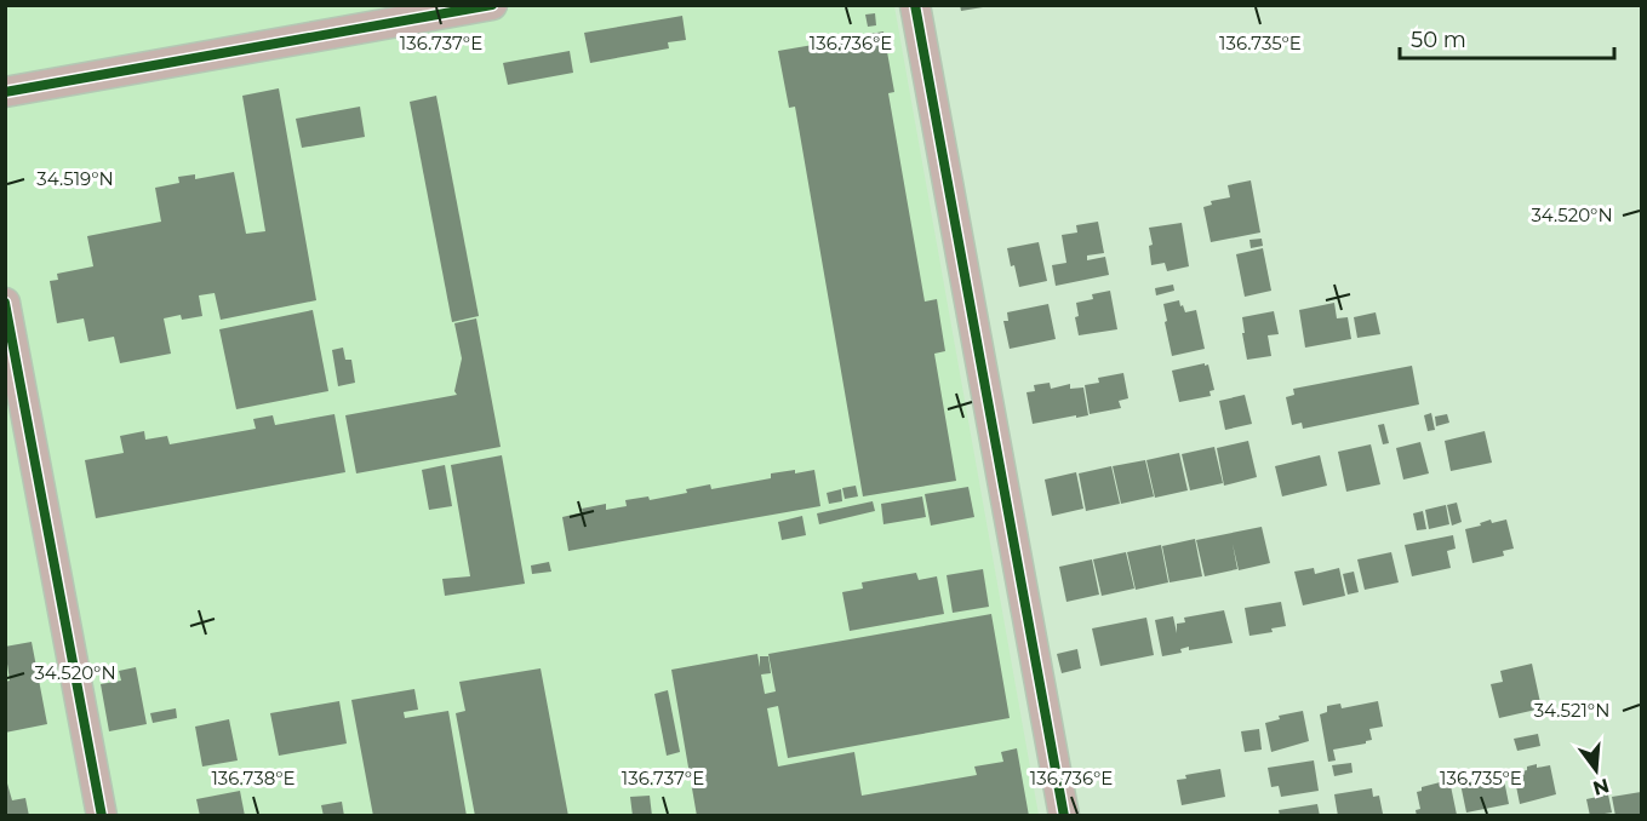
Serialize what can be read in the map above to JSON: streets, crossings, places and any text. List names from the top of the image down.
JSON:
{
  "scale_bar": "50 m",
  "north": "bottom",
  "coordinates": [
    "136.737°E",
    "136.736°E",
    "136.735°E",
    "34.519°N",
    "34.520°N",
    "34.521°N",
    "136.738°E"
  ]
}
